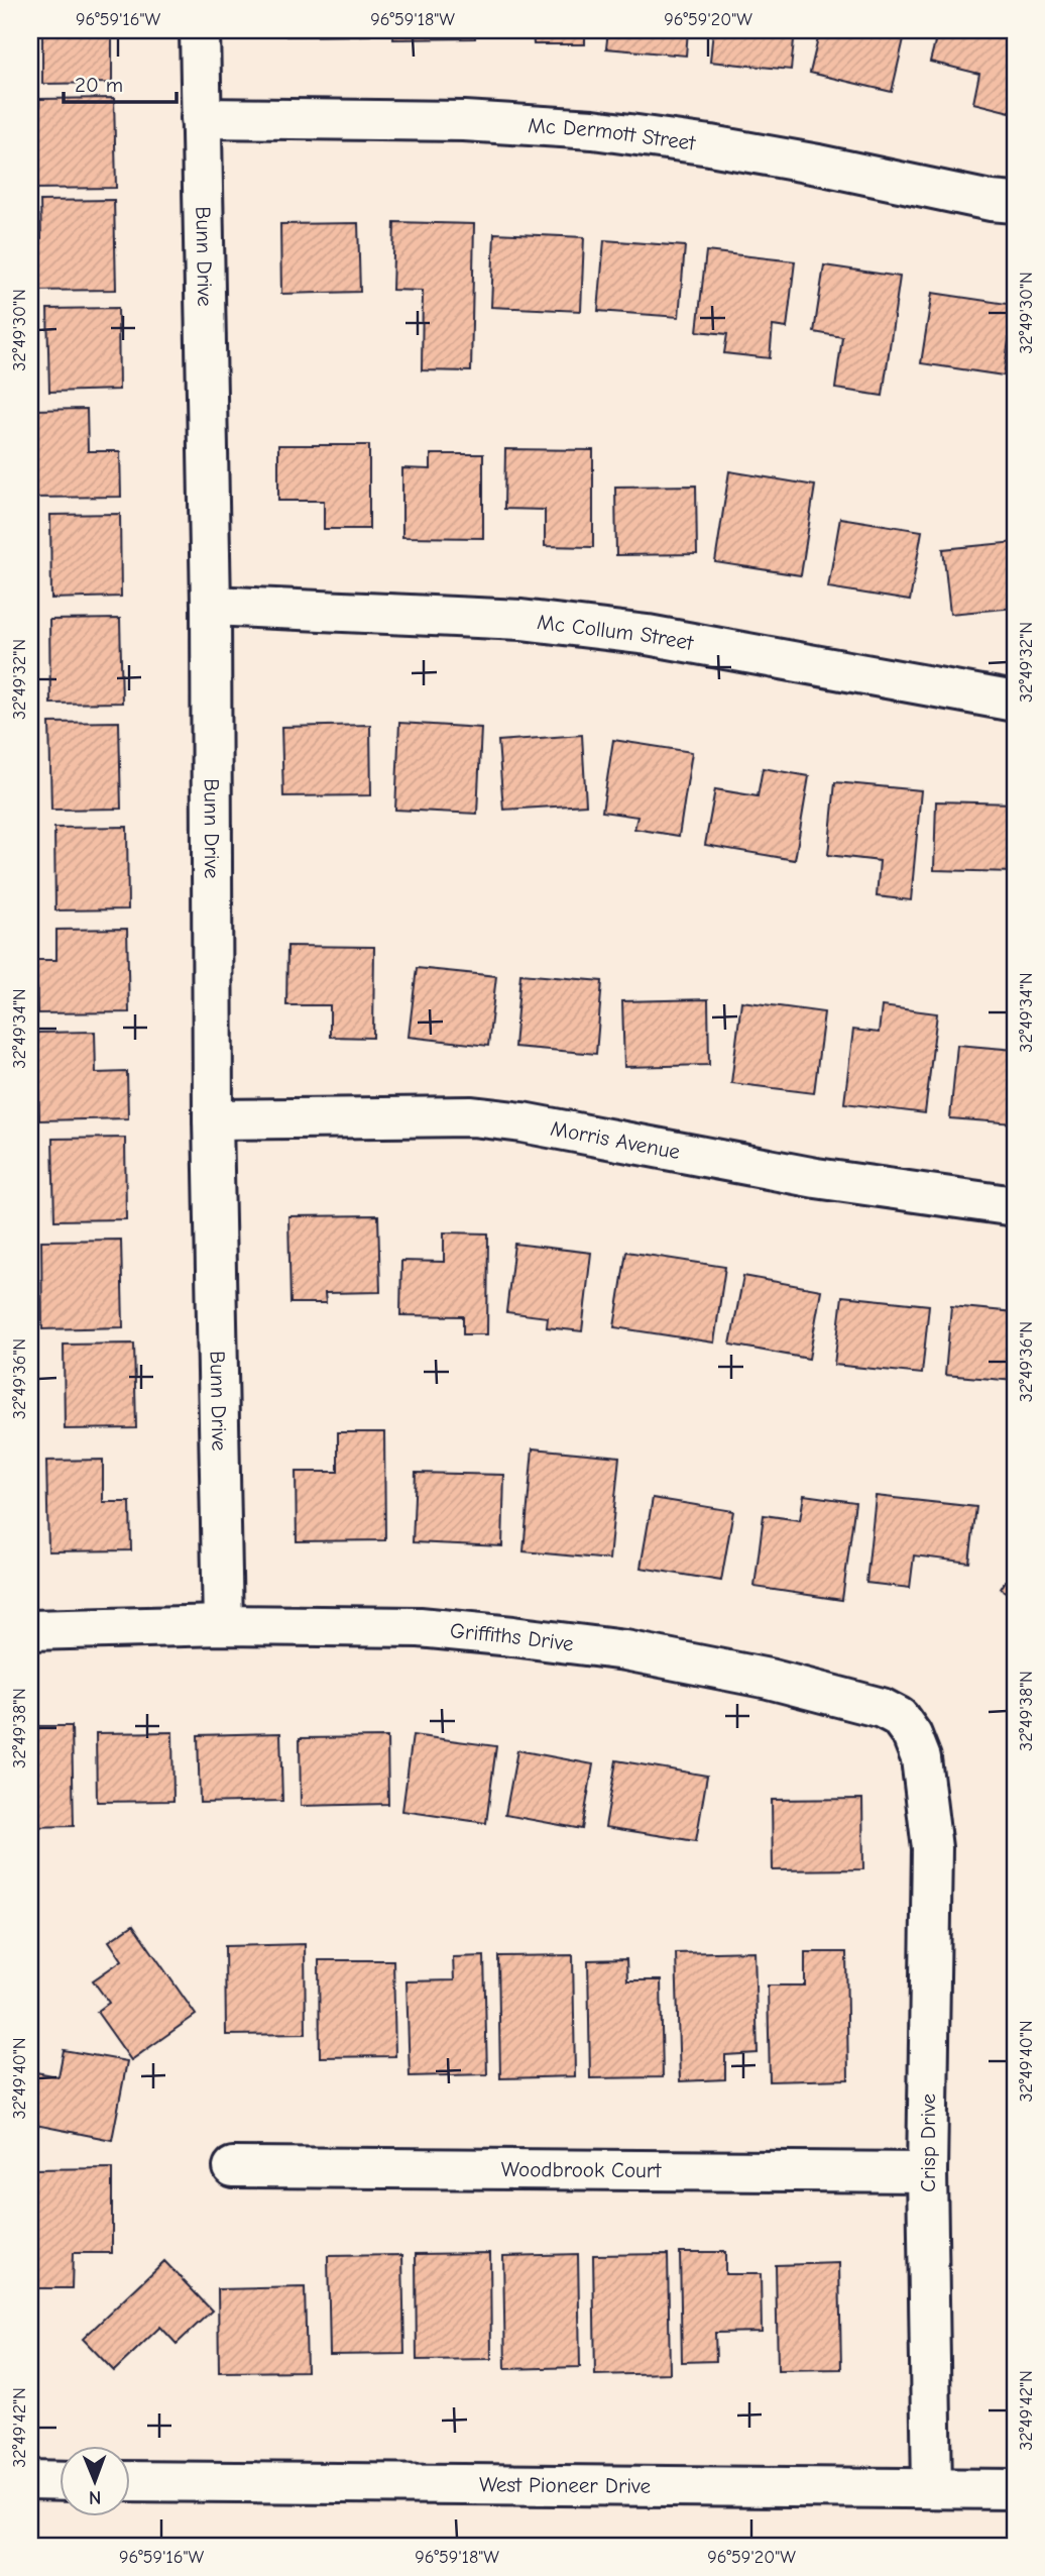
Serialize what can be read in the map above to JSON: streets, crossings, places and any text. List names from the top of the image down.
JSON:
{
  "streets": {
    "street": [
      "Mc Dermott Street",
      "Bunn Drive",
      "Mc Collum Street",
      "Morris Avenue",
      "Griffiths Drive",
      "Crisp Drive",
      "Woodbrook Court",
      "West Pioneer Drive"
    ]
  },
  "crossings": [
    ["Mc Dermott Street", "Bunn Drive"],
    ["Bunn Drive", "Mc Collum Street"],
    ["Bunn Drive", "Morris Avenue"],
    ["Bunn Drive", "Griffiths Drive"],
    ["Griffiths Drive", "Crisp Drive"],
    ["Crisp Drive", "Woodbrook Court"],
    ["Crisp Drive", "West Pioneer Drive"]
  ],
  "scale_bar": "20 m",
  "north": "bottom",
  "coordinates": [
    "96°59'16\"W",
    "96°59'18\"W",
    "96°59'20\"W",
    "32°49'30\"N",
    "32°49'32\"N",
    "32°49'34\"N",
    "32°49'36\"N",
    "32°49'38\"N",
    "32°49'40\"N",
    "32°49'42\"N"
  ]
}
